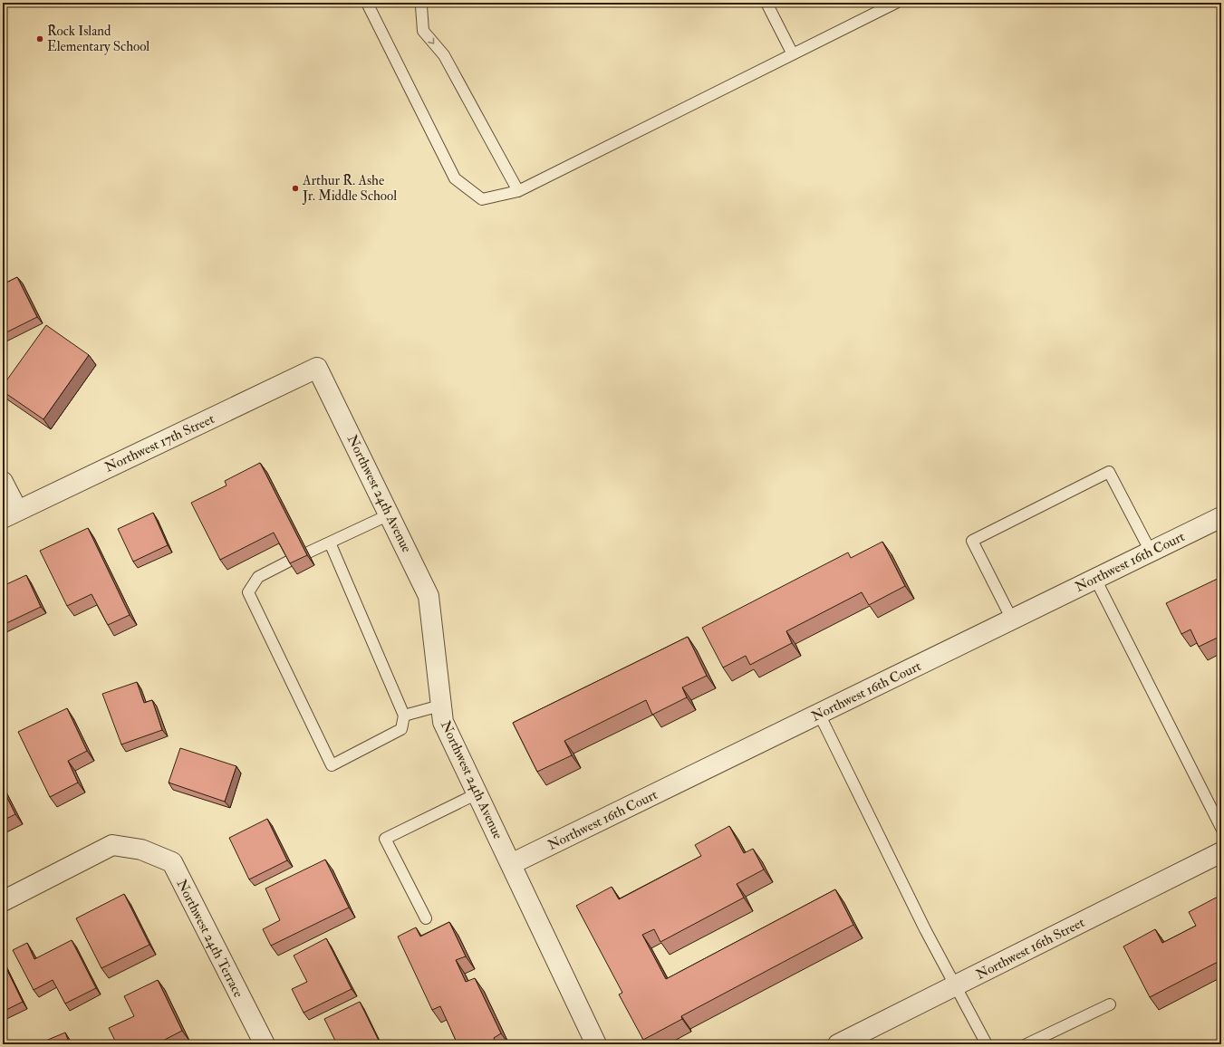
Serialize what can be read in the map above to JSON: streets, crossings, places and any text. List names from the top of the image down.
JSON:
{
  "streets": {
    "street": [
      "Northwest 17th Street",
      "Northwest 24th Avenue",
      "Northwest 16th Court",
      "Northwest 24th Terrace",
      "Northwest 16th Street"
    ]
  },
  "crossings": [
    ["Northwest 17th Street", "Northwest 24th Avenue"],
    ["Northwest 24th Avenue", "Northwest 16th Court"]
  ],
  "places": ["Rock Island Elementary School", "Arthur R. Ashe Jr. Middle School"]
}
